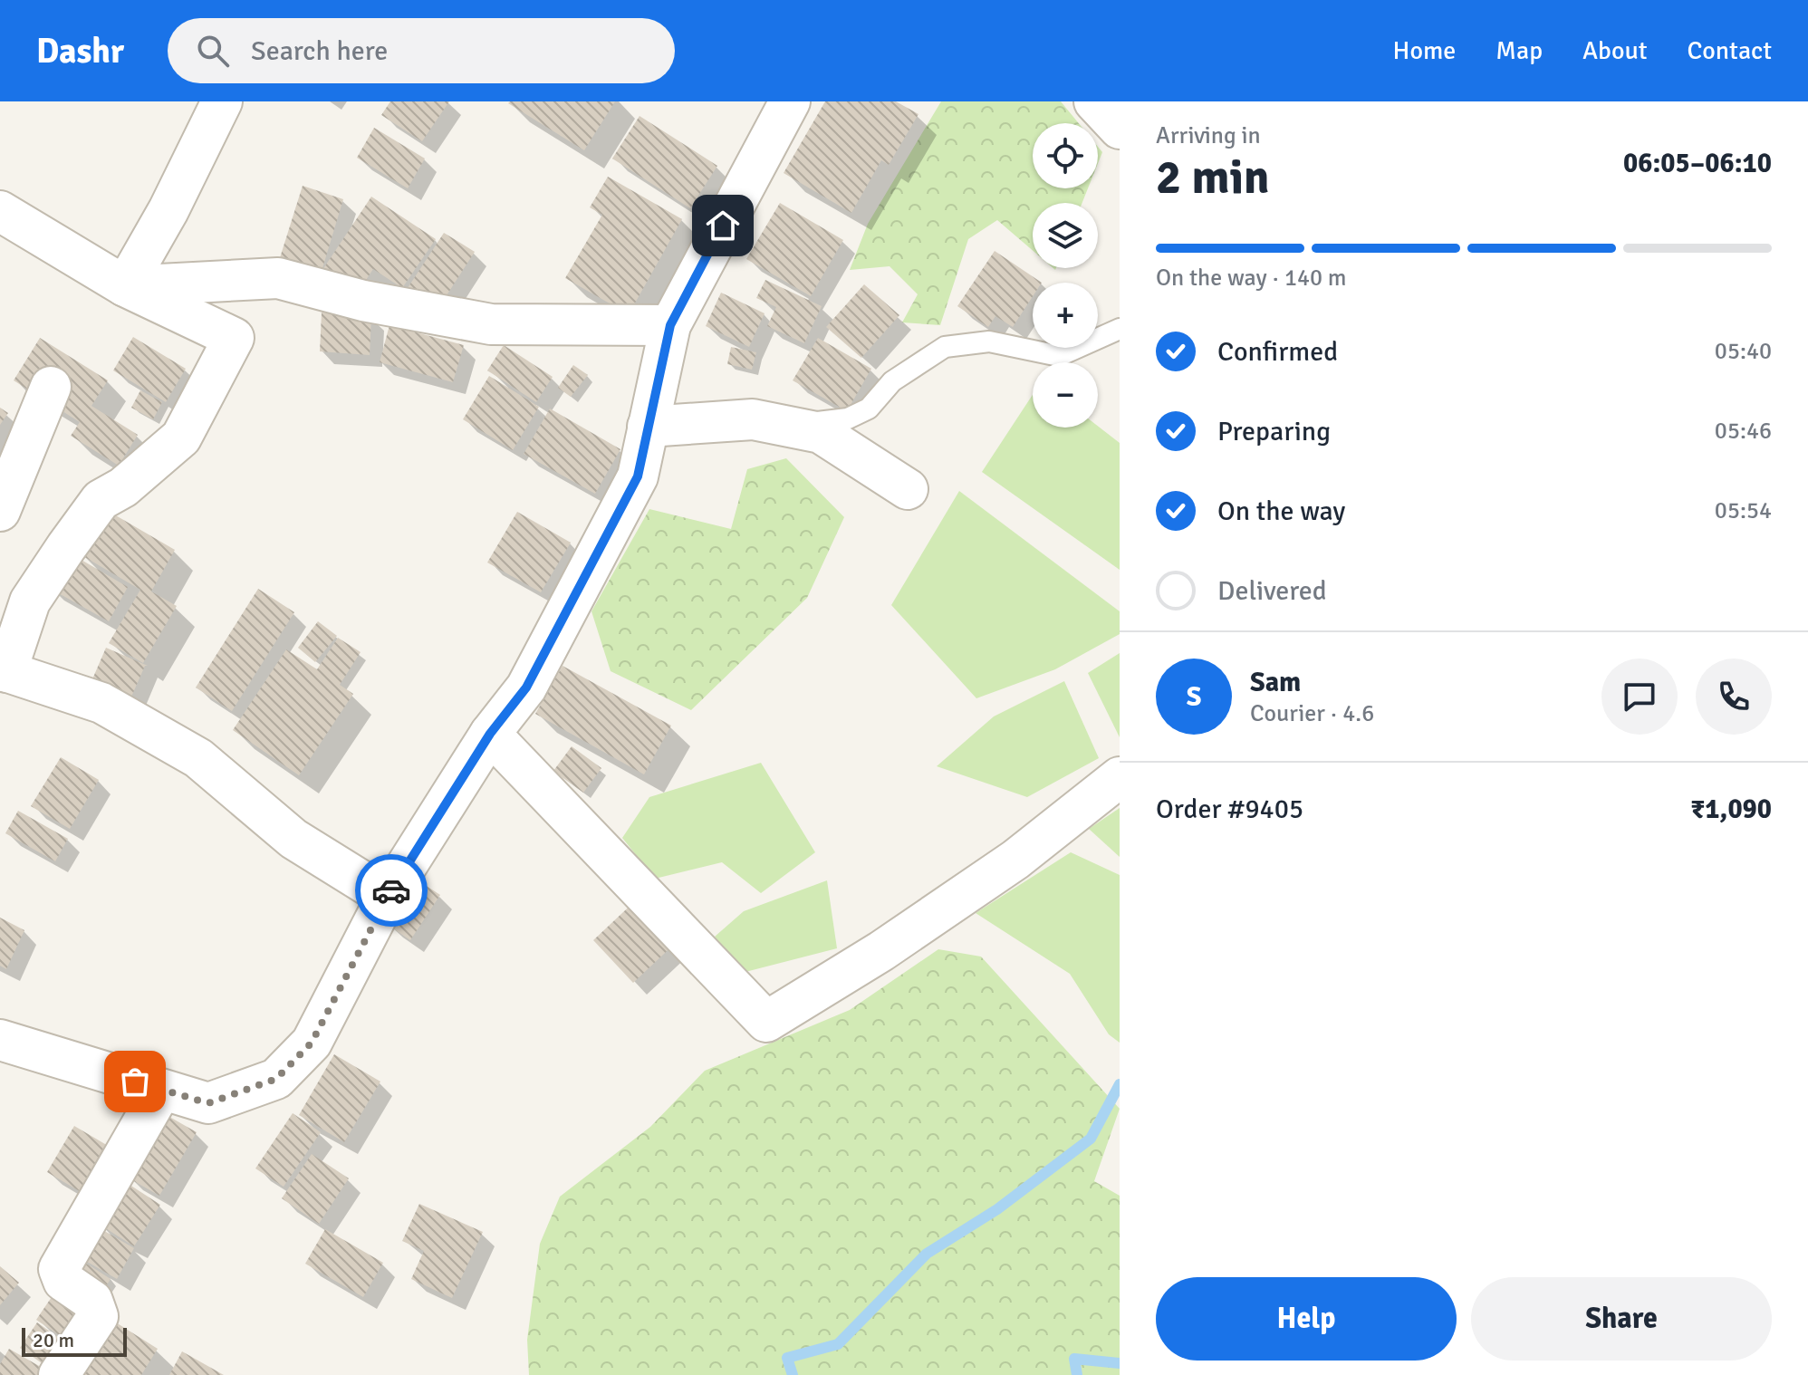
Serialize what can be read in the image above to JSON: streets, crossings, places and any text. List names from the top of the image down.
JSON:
{
  "scale_bar": "20 m",
  "page": {
    "header": "Dashr",
    "search": "Search here",
    "nav": [
      "Home",
      "Map",
      "About",
      "Contact"
    ],
    "heading": ["2 min", "Arriving in", "06:05–06:10"],
    "panel": [
      "Sam",
      "Courier · 4.6",
      "Order #9405",
      "₹1,090"
    ],
    "map_buttons": ["+", "−"],
    "bar": "On the way · 140 m",
    "list": [
      ["Confirmed", "05:40"],
      ["Preparing", "05:46"],
      ["On the way", "05:54"],
      "Delivered"
    ],
    "round": "S",
    "buttons": ["Help", "Share"],
    "scale": "20 m"
  }
}
